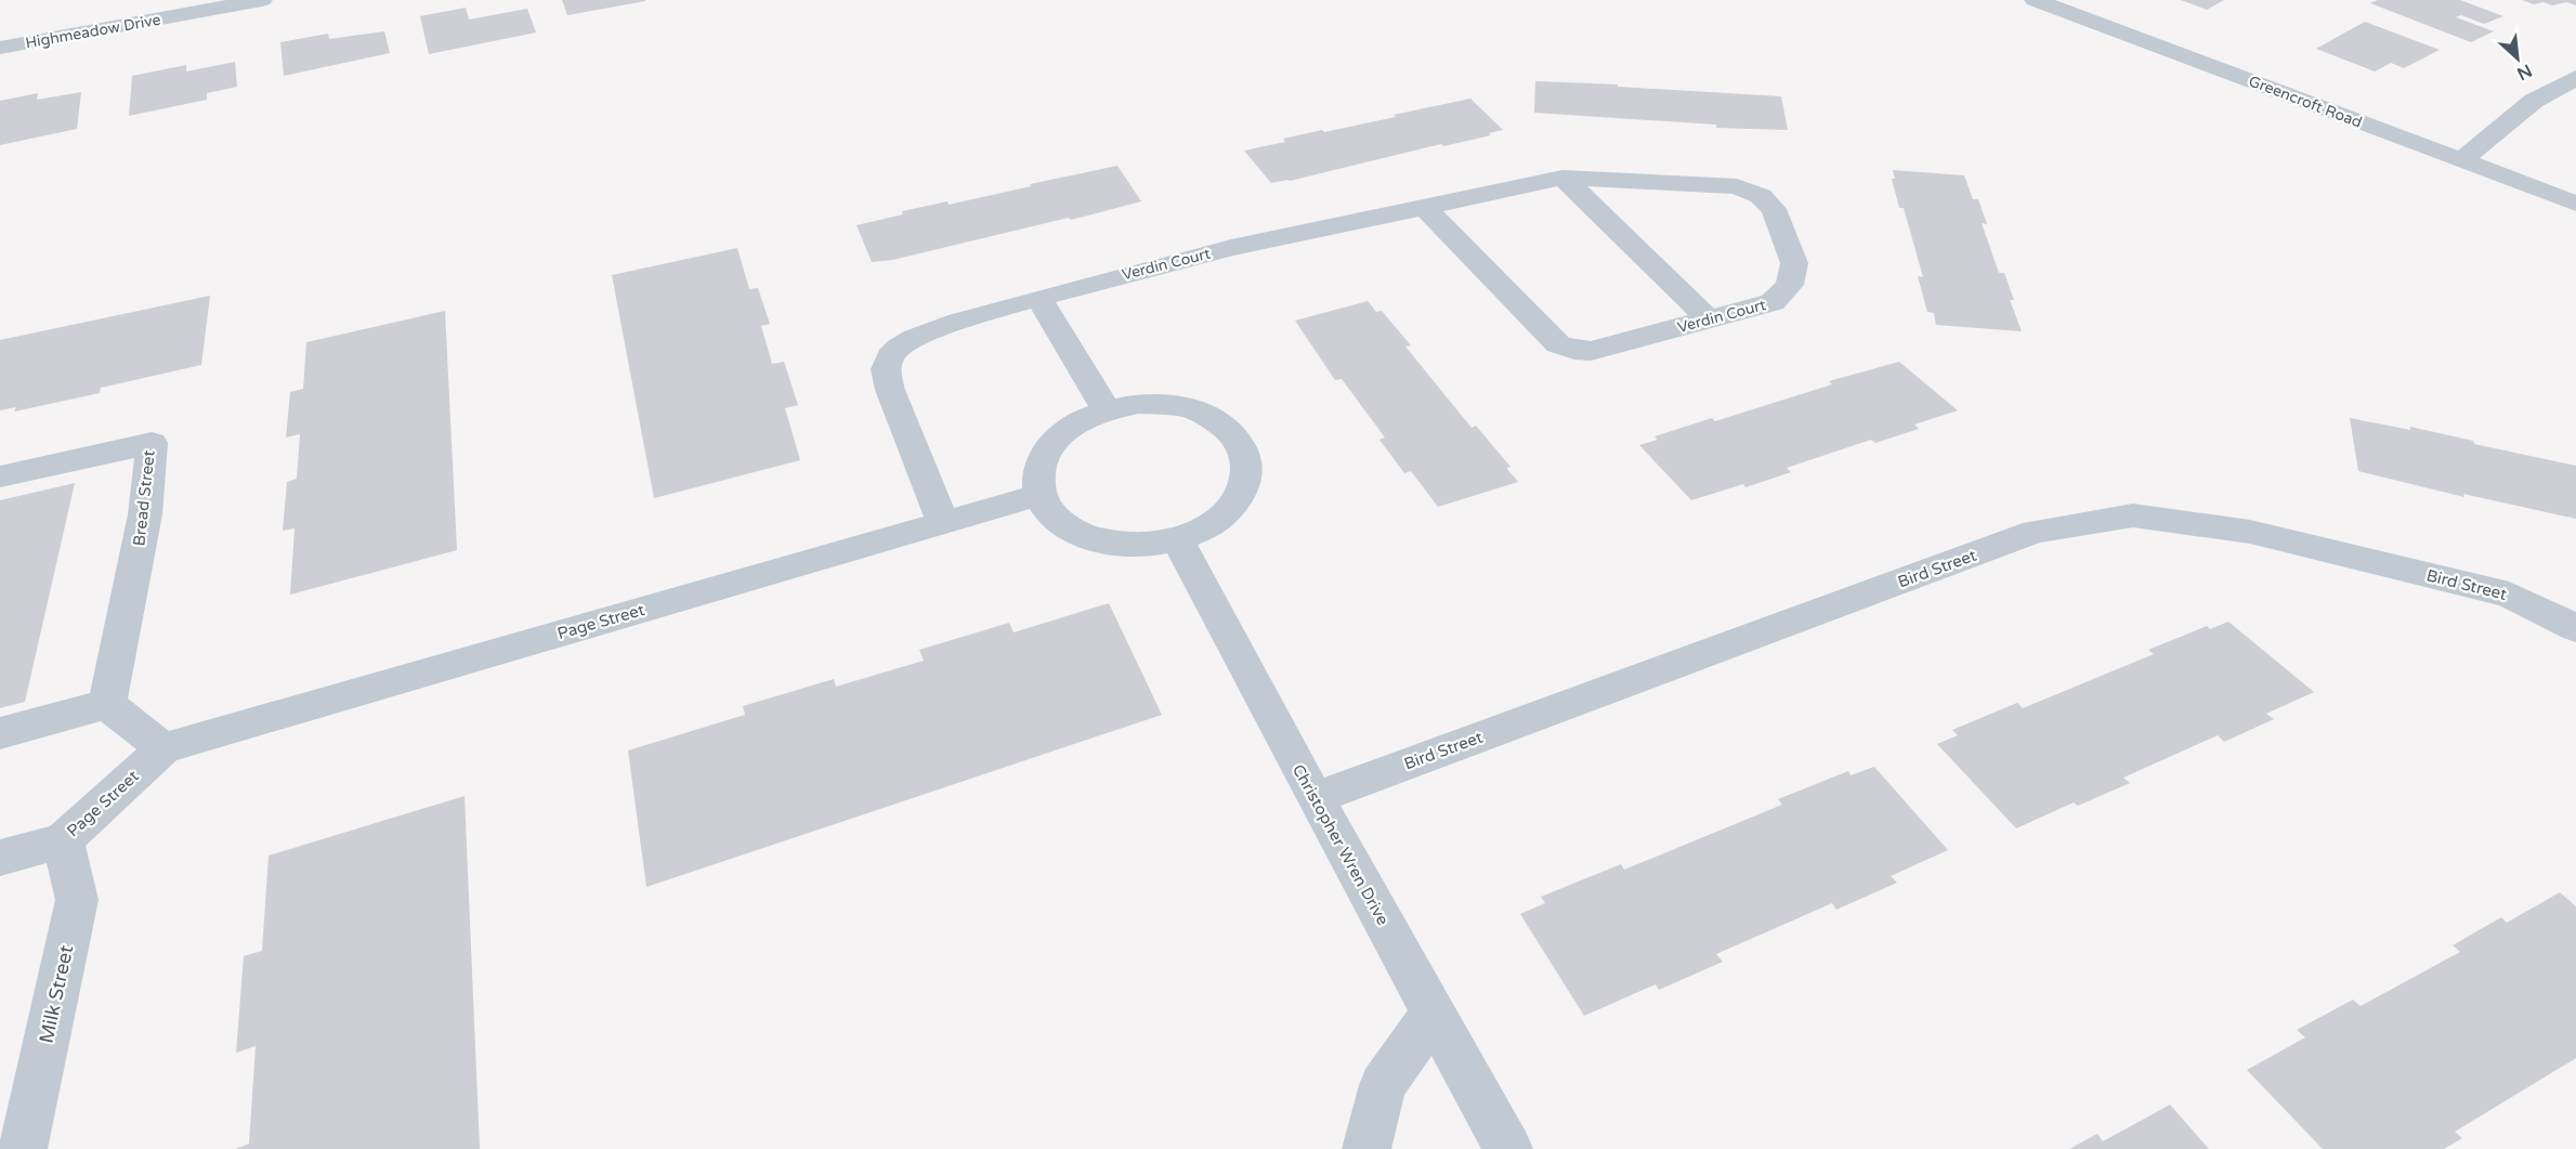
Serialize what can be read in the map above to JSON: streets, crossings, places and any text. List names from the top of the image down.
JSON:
{
  "streets": {
    "street": [
      "Highmeadow Drive",
      "Greencroft Road",
      "Verdin Court",
      "Bread Street",
      "Bird Street",
      "Page Street",
      "Christopher Wren Drive",
      "Milk Street"
    ]
  },
  "crossings": [
    ["Verdin Court", "Page Street"],
    ["Bird Street", "Christopher Wren Drive"],
    ["Page Street", "Christopher Wren Drive"],
    ["Page Street", "Milk Street"]
  ],
  "north": "bottom right"
}
